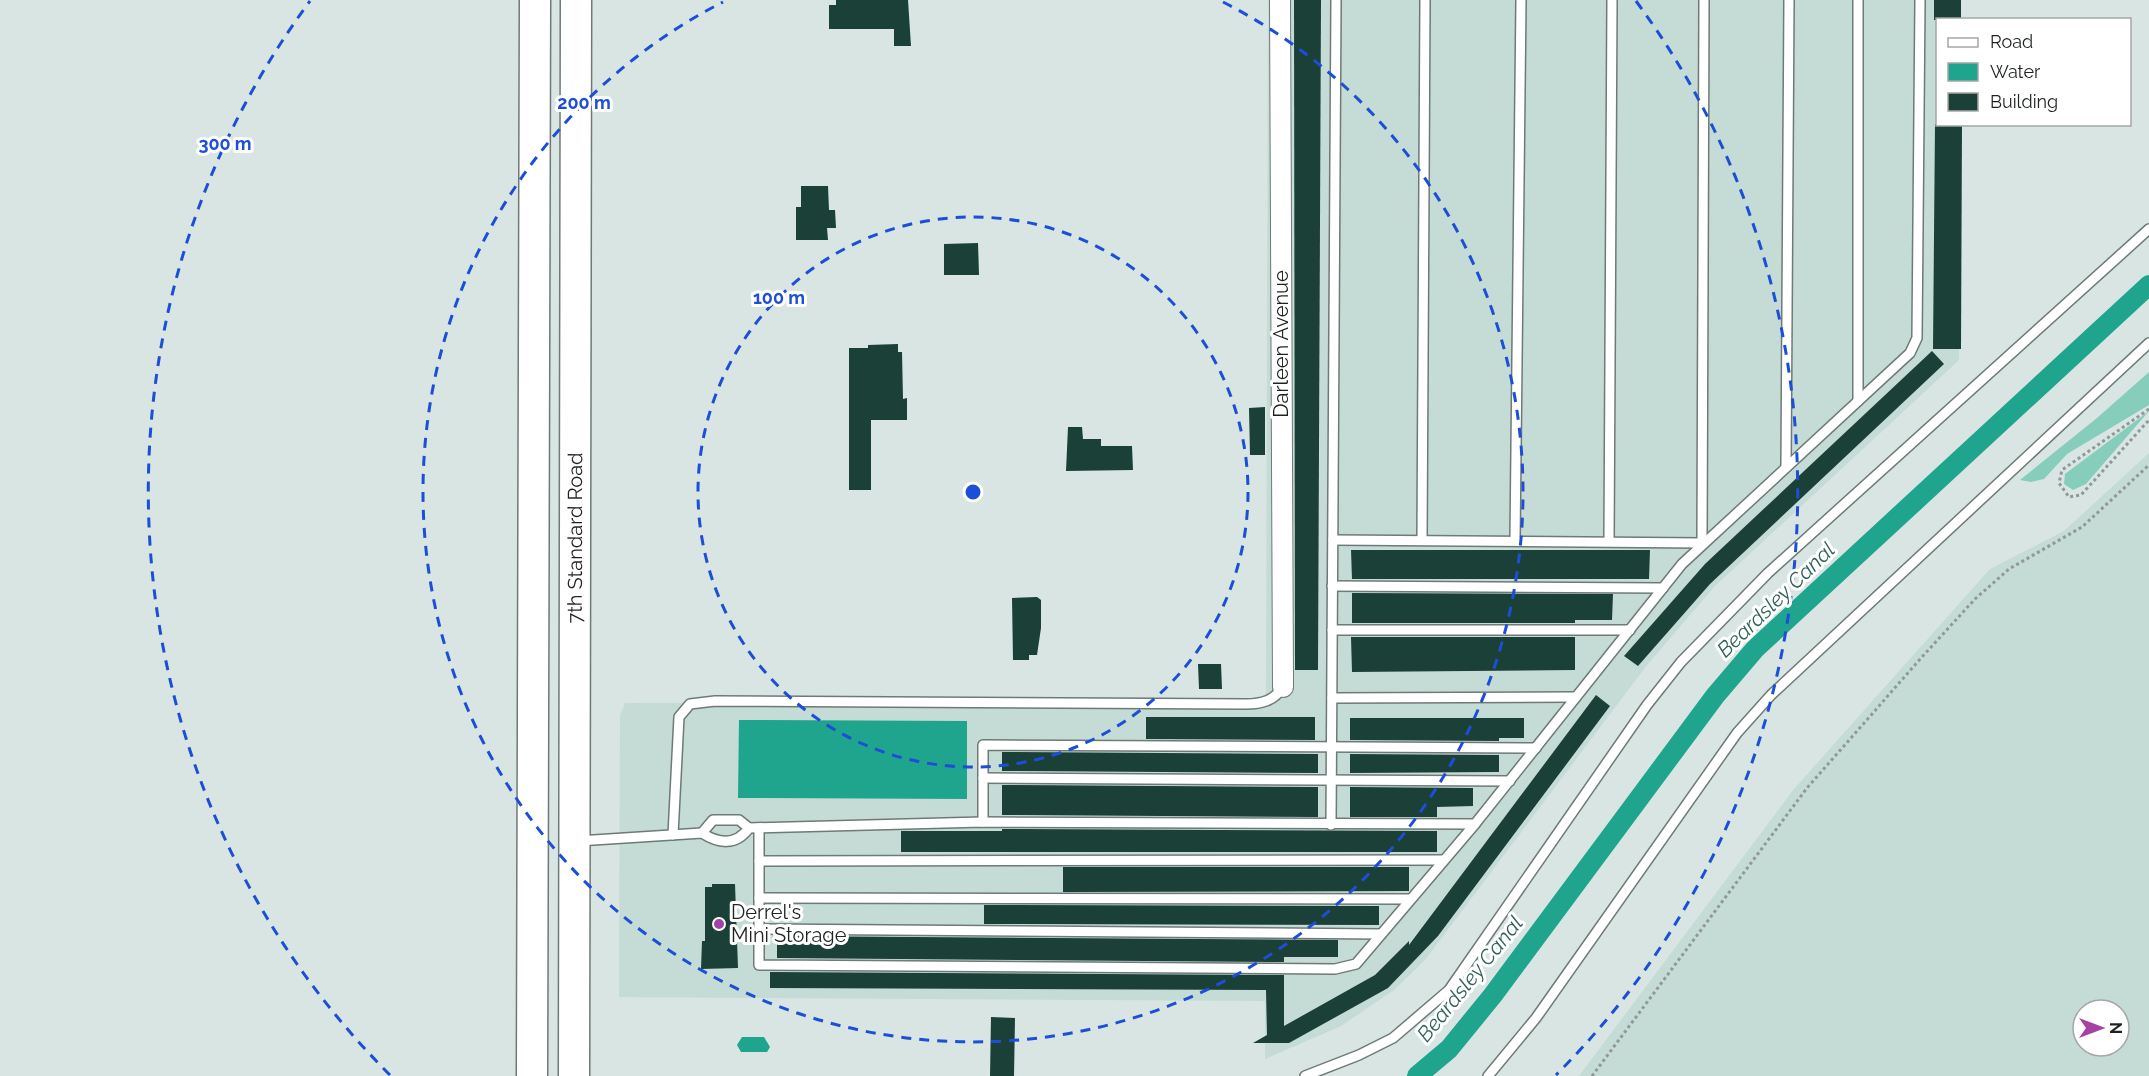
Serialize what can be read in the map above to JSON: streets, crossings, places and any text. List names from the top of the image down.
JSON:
{
  "streets": {
    "main road": ["7th Standard Road"],
    "street": ["Darleen Avenue"]
  },
  "water": ["Beardsley Canal"],
  "places": ["Derrel's Mini Storage"],
  "legend": ["Road", "Water", "Building"],
  "north": "right",
  "rings": ["200 m", "300 m", "100 m"]
}
